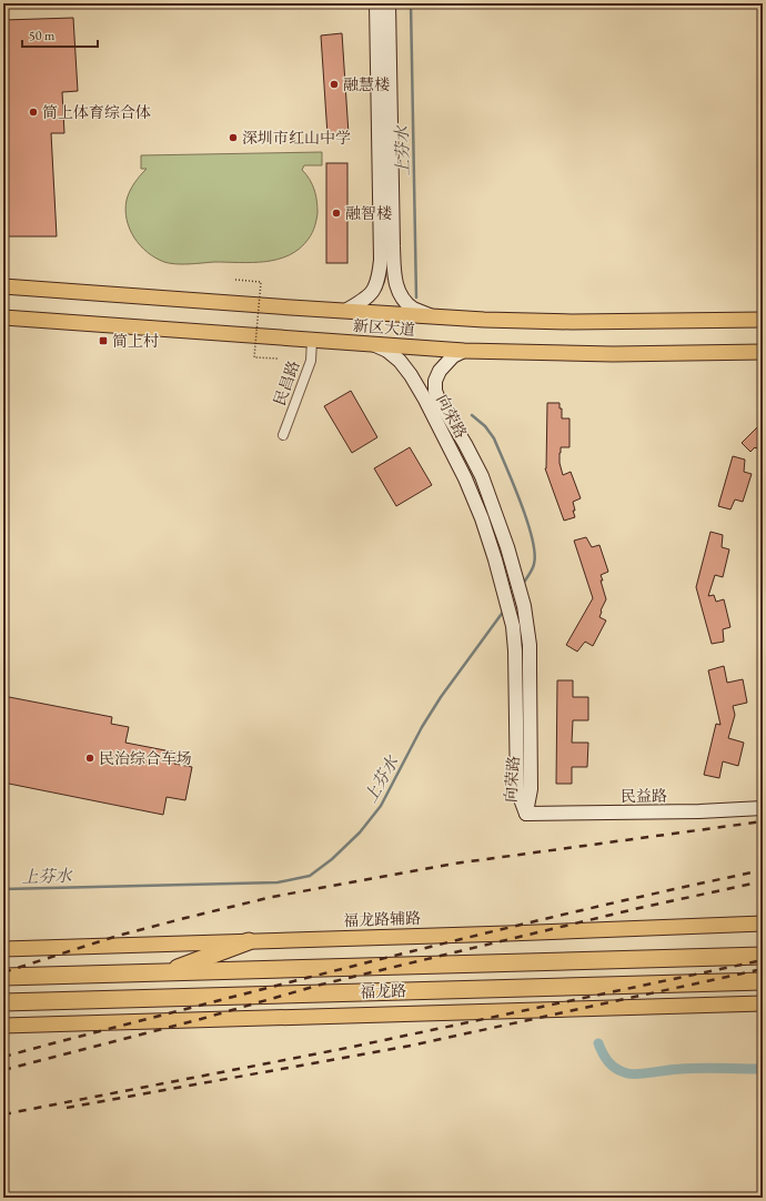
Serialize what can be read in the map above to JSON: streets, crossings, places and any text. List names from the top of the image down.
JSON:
{
  "streets": {
    "highway": ["福龙路"],
    "main road": [
      "新区大道",
      "向荣路",
      "民益路",
      "福龙路辅路"
    ],
    "street": ["民昌路"]
  },
  "crossings": [
    ["新区大道", "民昌路"],
    ["新区大道", "向荣路"],
    ["向荣路", "民益路"]
  ],
  "water": ["上芬水"],
  "places": {
    "other": [
      "融慧楼",
      "简上体育综合体",
      "深圳市红山中学",
      "融智楼",
      "民治综合车场"
    ],
    "transit": ["简上村"]
  },
  "scale_bar": "50 m"
}
